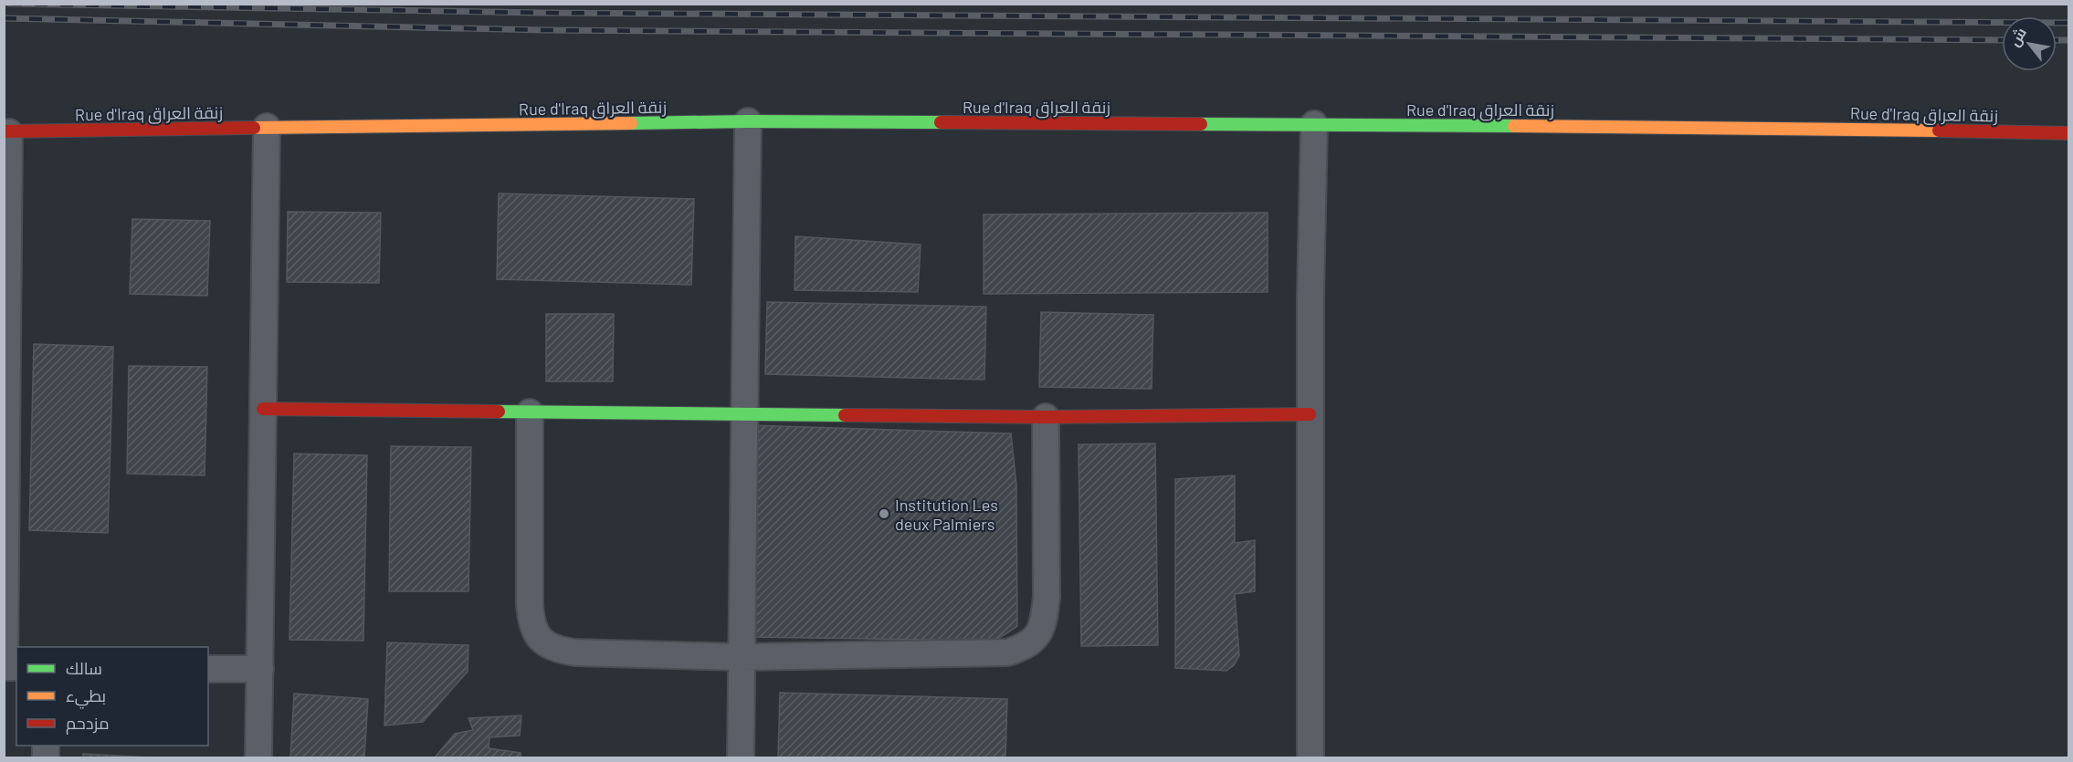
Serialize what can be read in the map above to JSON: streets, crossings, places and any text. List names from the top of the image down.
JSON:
{
  "streets": {
    "street": ["Rue d'Iraq زنقة العراق"]
  },
  "places": ["Institution Les deux Palmiers"],
  "legend": ["سالك", "بطيء", "مزدحم"],
  "north": "top left"
}
